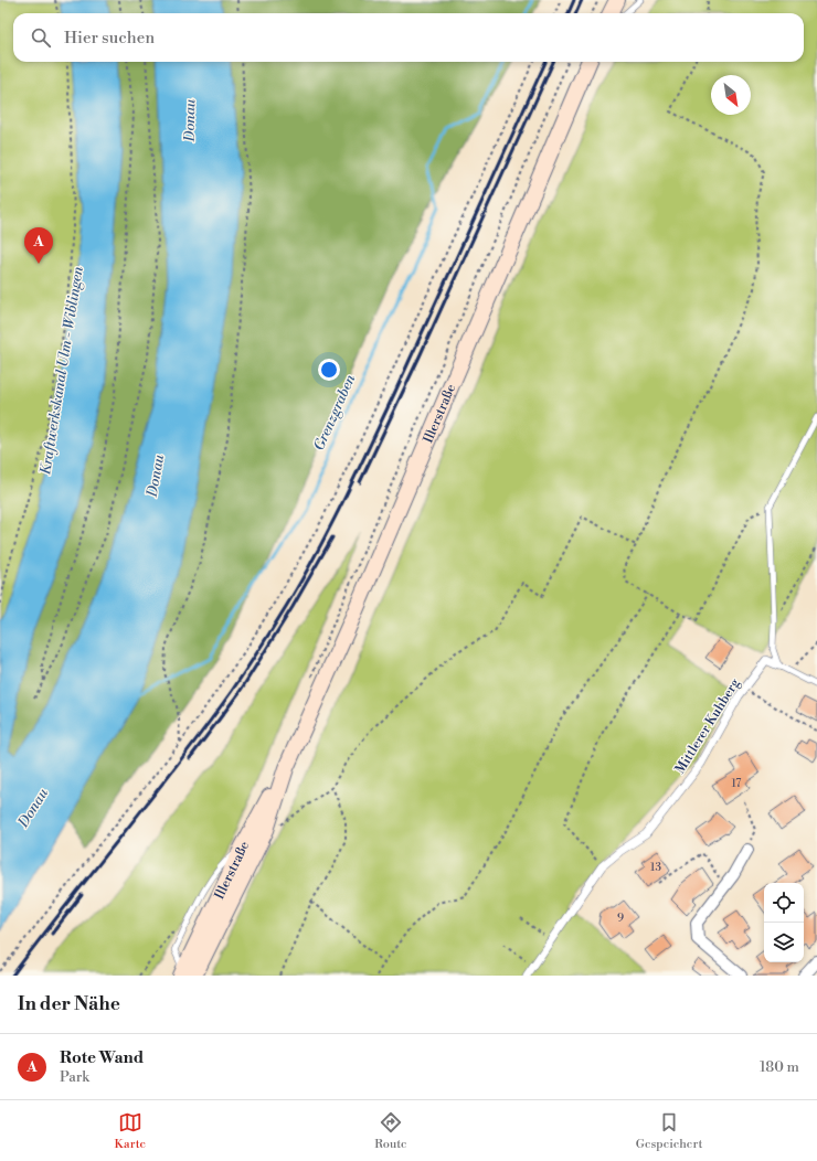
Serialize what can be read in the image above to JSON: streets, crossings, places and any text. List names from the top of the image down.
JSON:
{
  "streets": {
    "main road": ["Illerstraße"],
    "street": ["Mittlerer Kuhberg"]
  },
  "water": ["Donau", "Kraftwerkskanal Ulm - Wiblingen", "Grenzgraben"],
  "house_numbers": ["17", "13", "9"],
  "north": "bottom right",
  "page": {
    "search": "Hier suchen",
    "pins": "A",
    "heading": "In der Nähe",
    "list": [
      {
        "mark": "A",
        "name": "Rote Wand",
        "note": "Park",
        "value": "180 m"
      }
    ],
    "nav": ["Karte", "Route", "Gespeichert"]
  }
}
